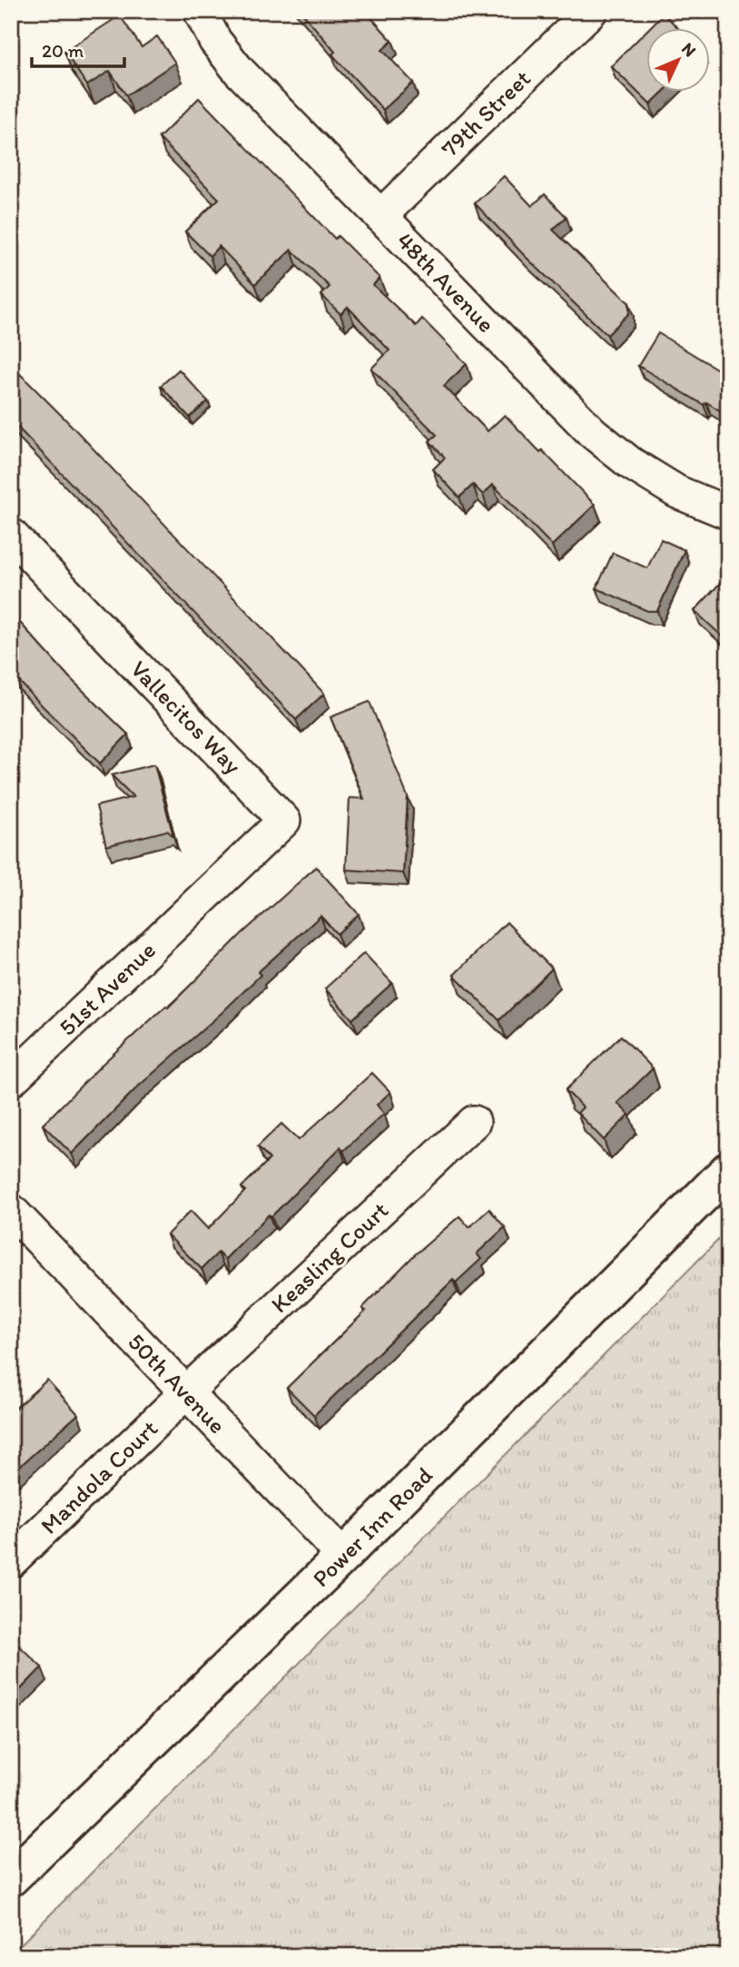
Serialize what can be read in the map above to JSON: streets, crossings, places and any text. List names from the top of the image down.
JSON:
{
  "streets": {
    "main road": ["Power Inn Road"],
    "street": [
      "79th Street",
      "48th Avenue",
      "Vallecitos Way",
      "51st Avenue",
      "Keasling Court",
      "50th Avenue",
      "Mandola Court"
    ]
  },
  "crossings": [
    ["79th Street", "48th Avenue"],
    ["Vallecitos Way", "51st Avenue"],
    ["Keasling Court", "50th Avenue"],
    ["Keasling Court", "Mandola Court"],
    ["50th Avenue", "Mandola Court"],
    ["50th Avenue", "Power Inn Road"]
  ],
  "scale_bar": "20 m",
  "north": "top right"
}
